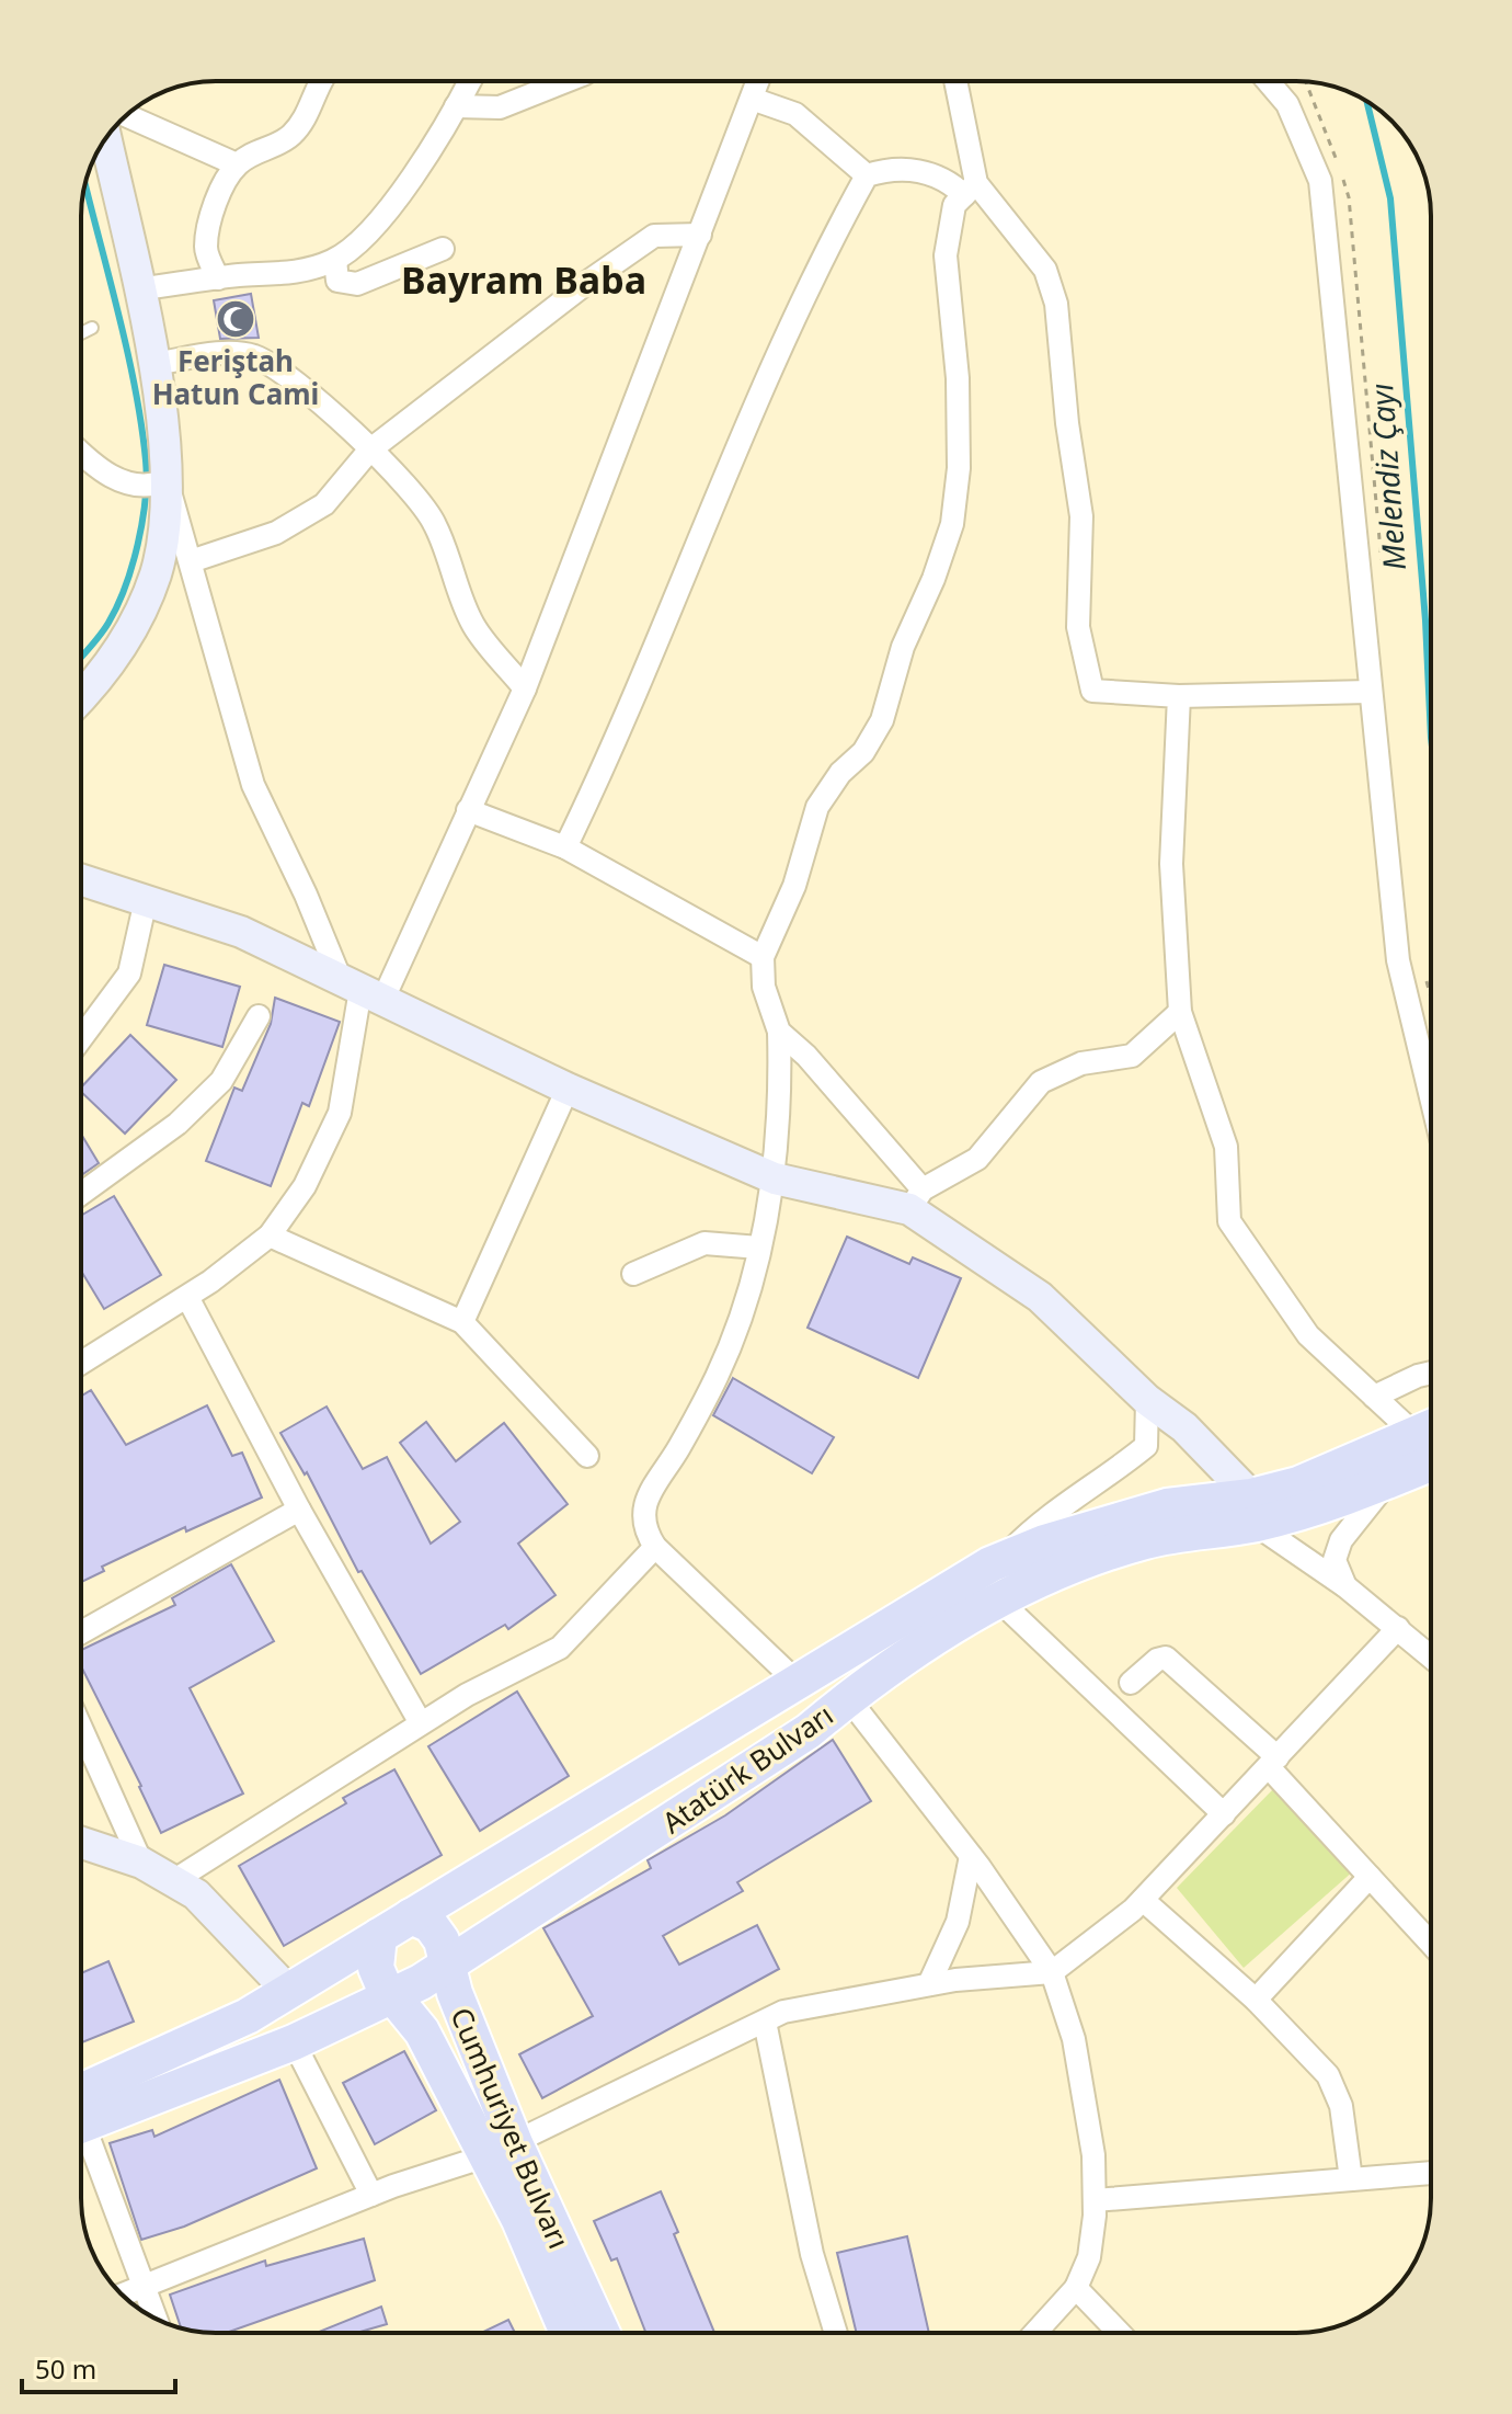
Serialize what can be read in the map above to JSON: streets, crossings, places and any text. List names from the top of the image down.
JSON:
{
  "streets": {
    "main road": ["Atatürk Bulvarı", "Cumhuriyet Bulvarı"]
  },
  "crossings": [
    ["Atatürk Bulvarı", "Cumhuriyet Bulvarı"]
  ],
  "districts": ["Bayram Baba"],
  "water": ["Melendiz Çayı"],
  "places": {
    "mosque": ["Feriştah Hatun Cami"]
  },
  "scale_bar": "50 m"
}
